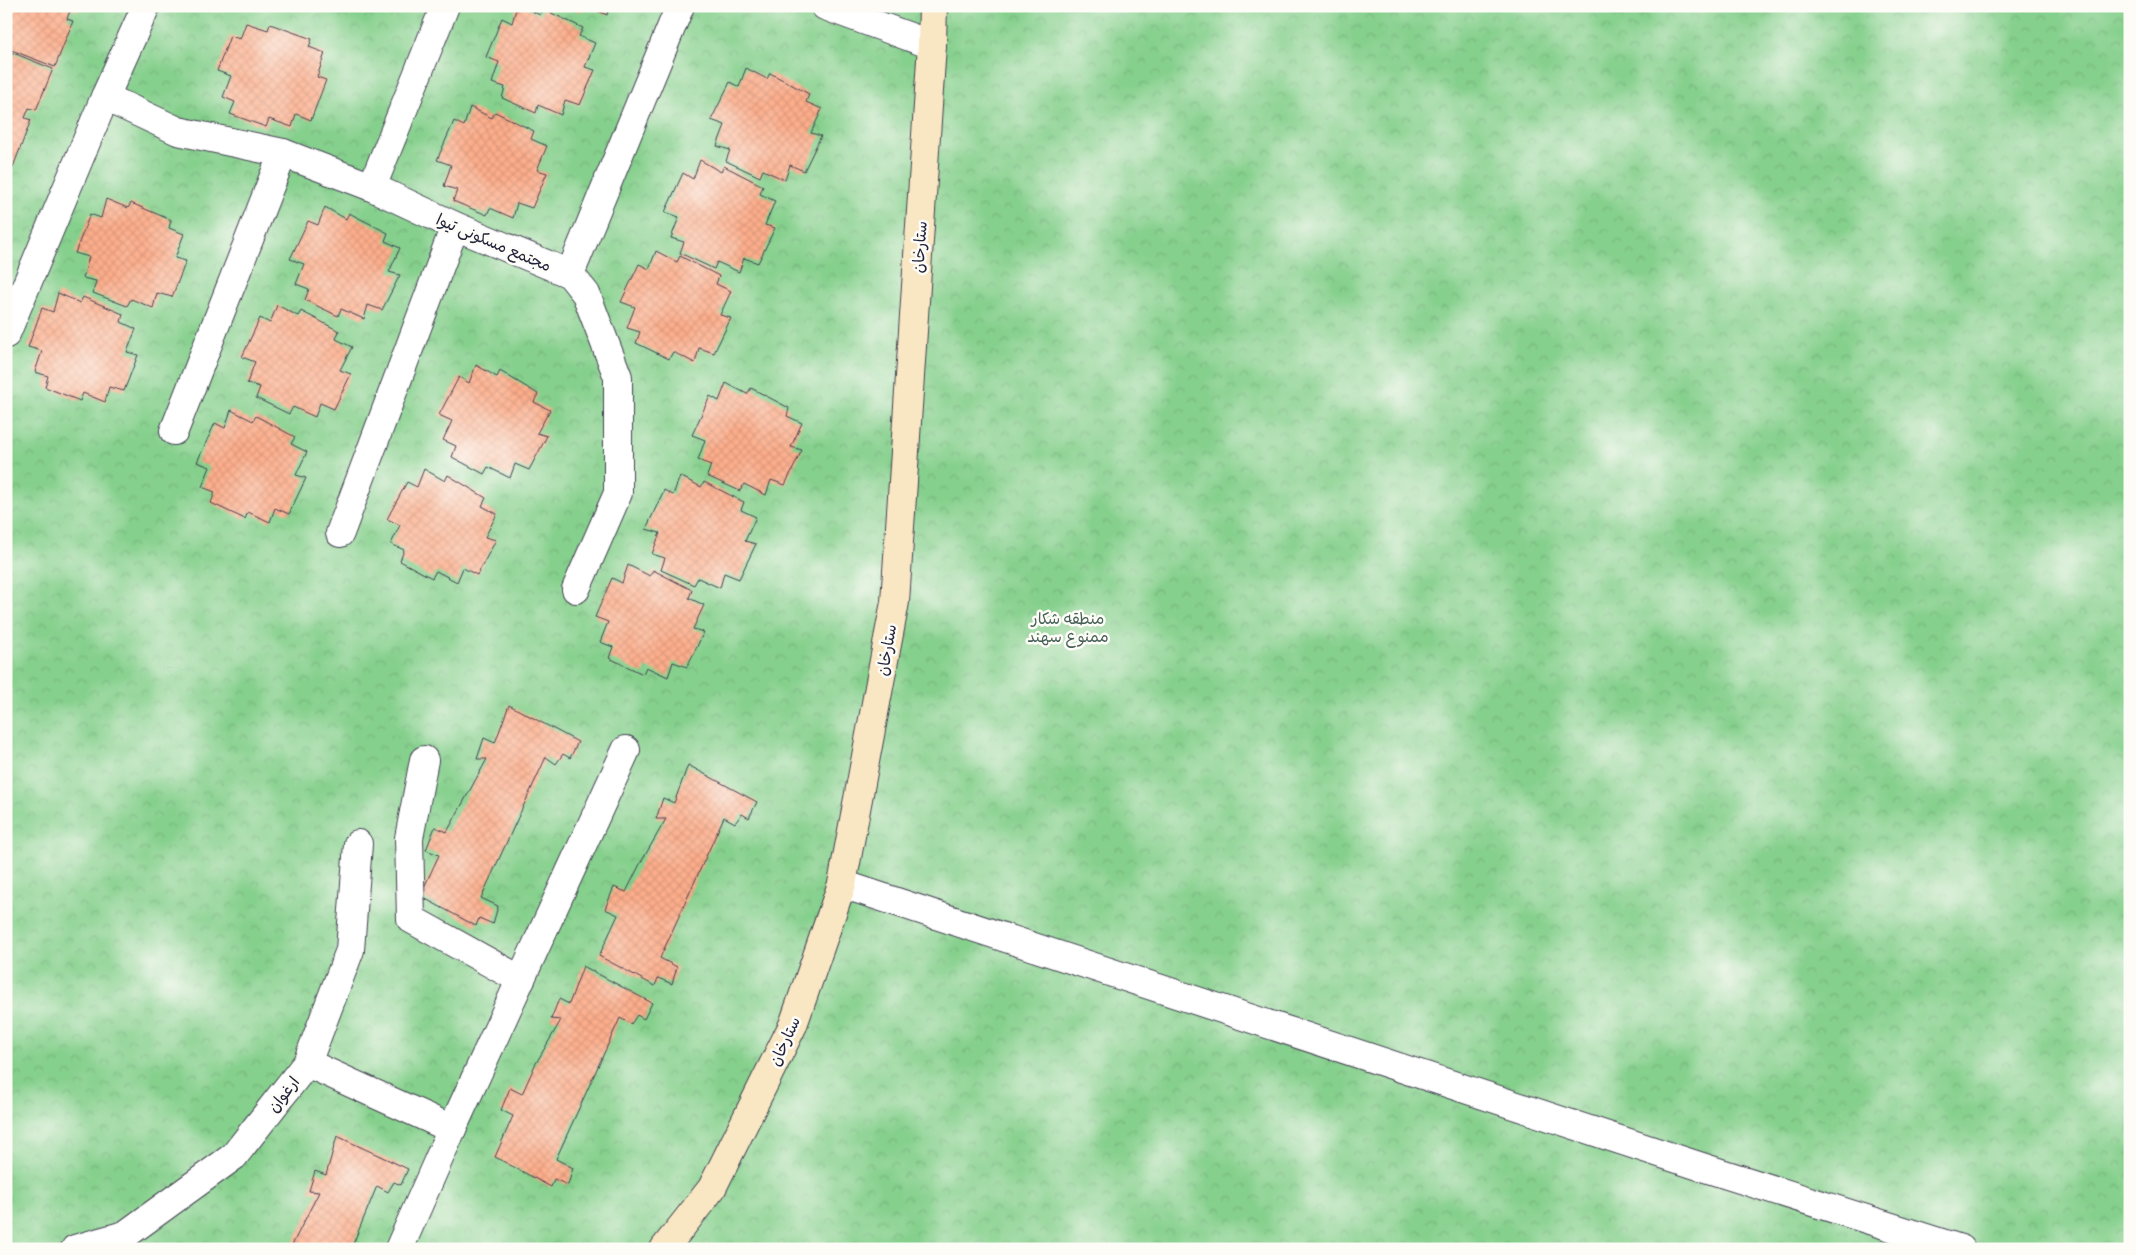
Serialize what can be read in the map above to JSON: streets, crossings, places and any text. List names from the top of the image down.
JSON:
{
  "streets": {
    "street": ["مجتمع مسکونی تیوا", "ستارخان", "ارغوان"]
  },
  "parks": ["منطقه شکار ممنوع سهند"]
}
